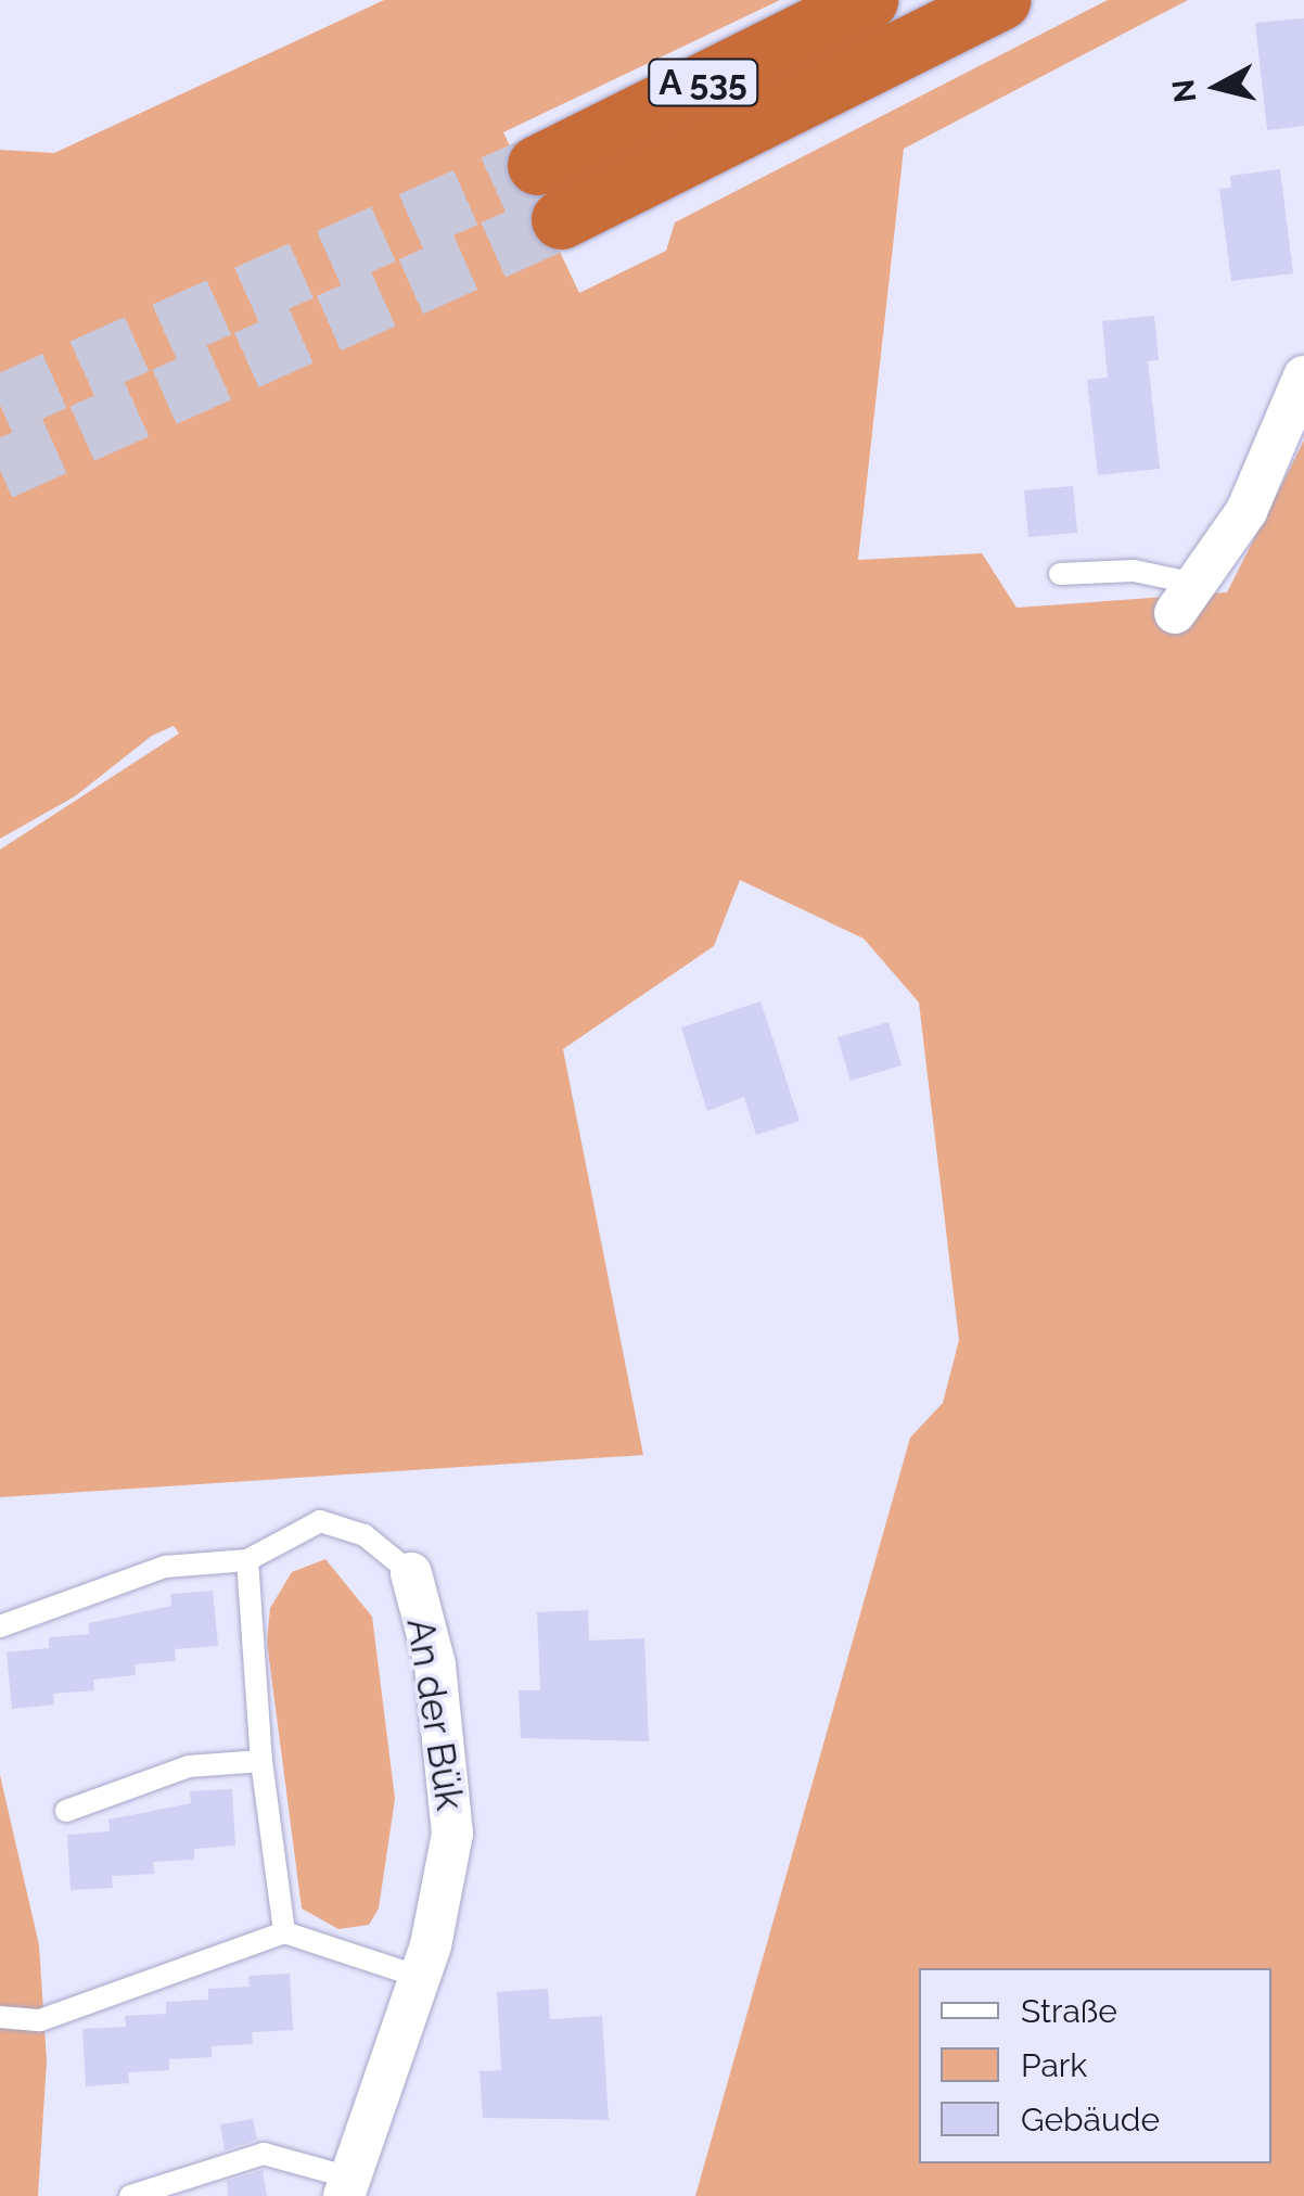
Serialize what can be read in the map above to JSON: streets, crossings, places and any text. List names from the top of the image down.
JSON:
{
  "streets": {
    "highway": ["A 535"],
    "street": ["An der Bük"]
  },
  "legend": ["Straße", "Park", "Gebäude"],
  "north": "left"
}
